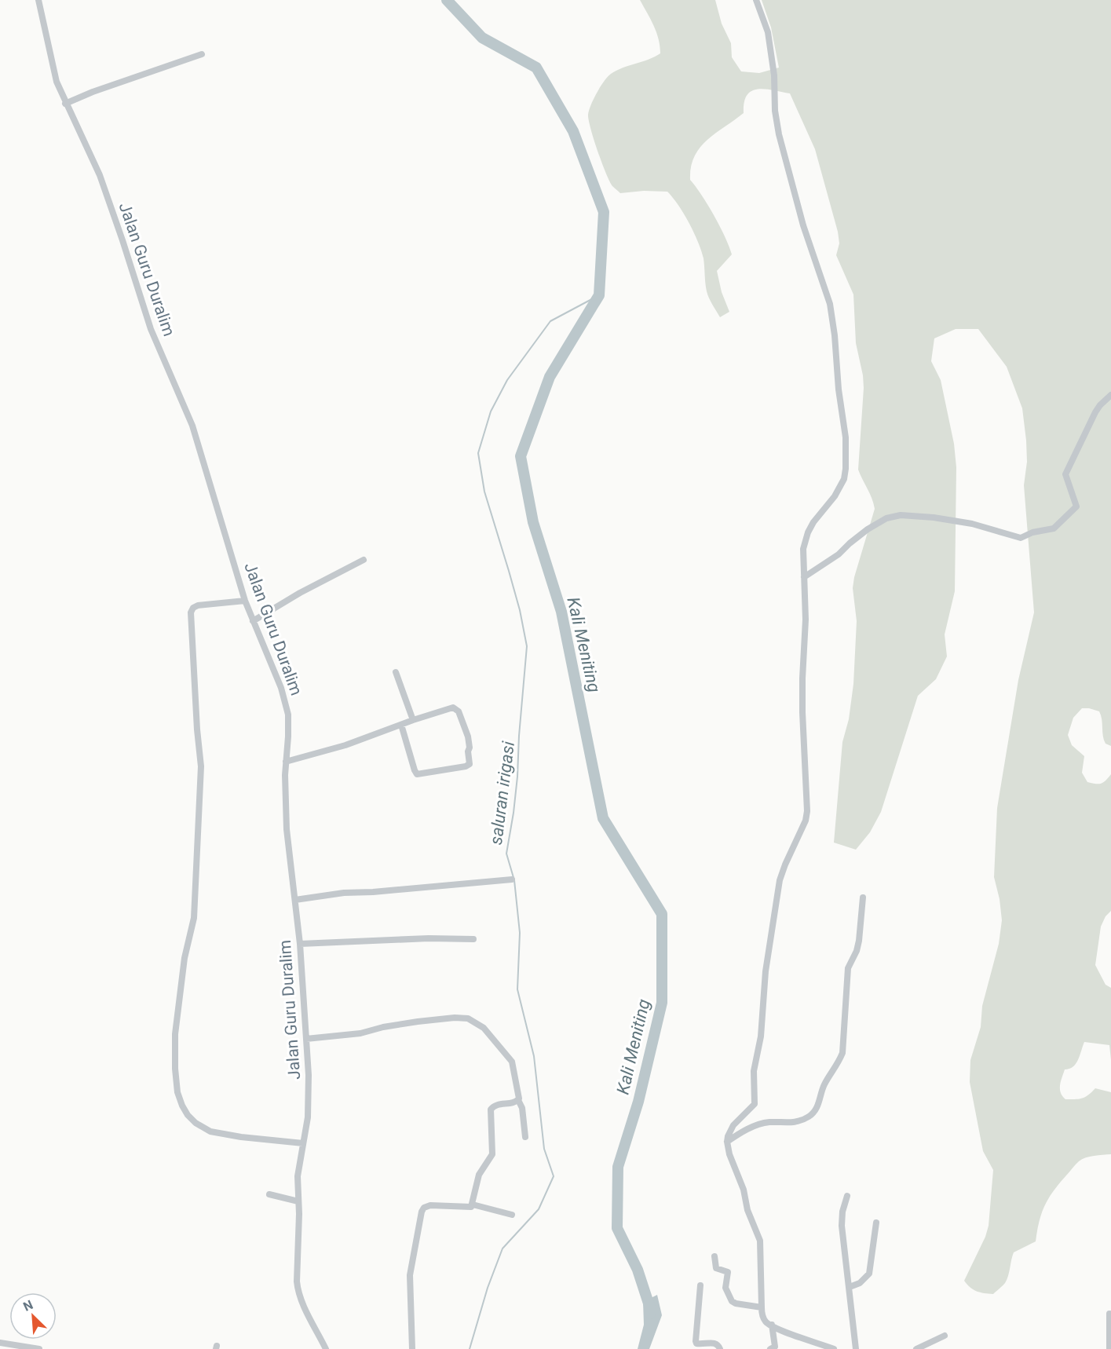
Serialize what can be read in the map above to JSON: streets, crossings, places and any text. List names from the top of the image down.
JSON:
{
  "streets": {
    "street": ["Jalan Guru Duralim"]
  },
  "water": ["Kali Meniting", "saluran irigasi"],
  "north": "top left"
}
